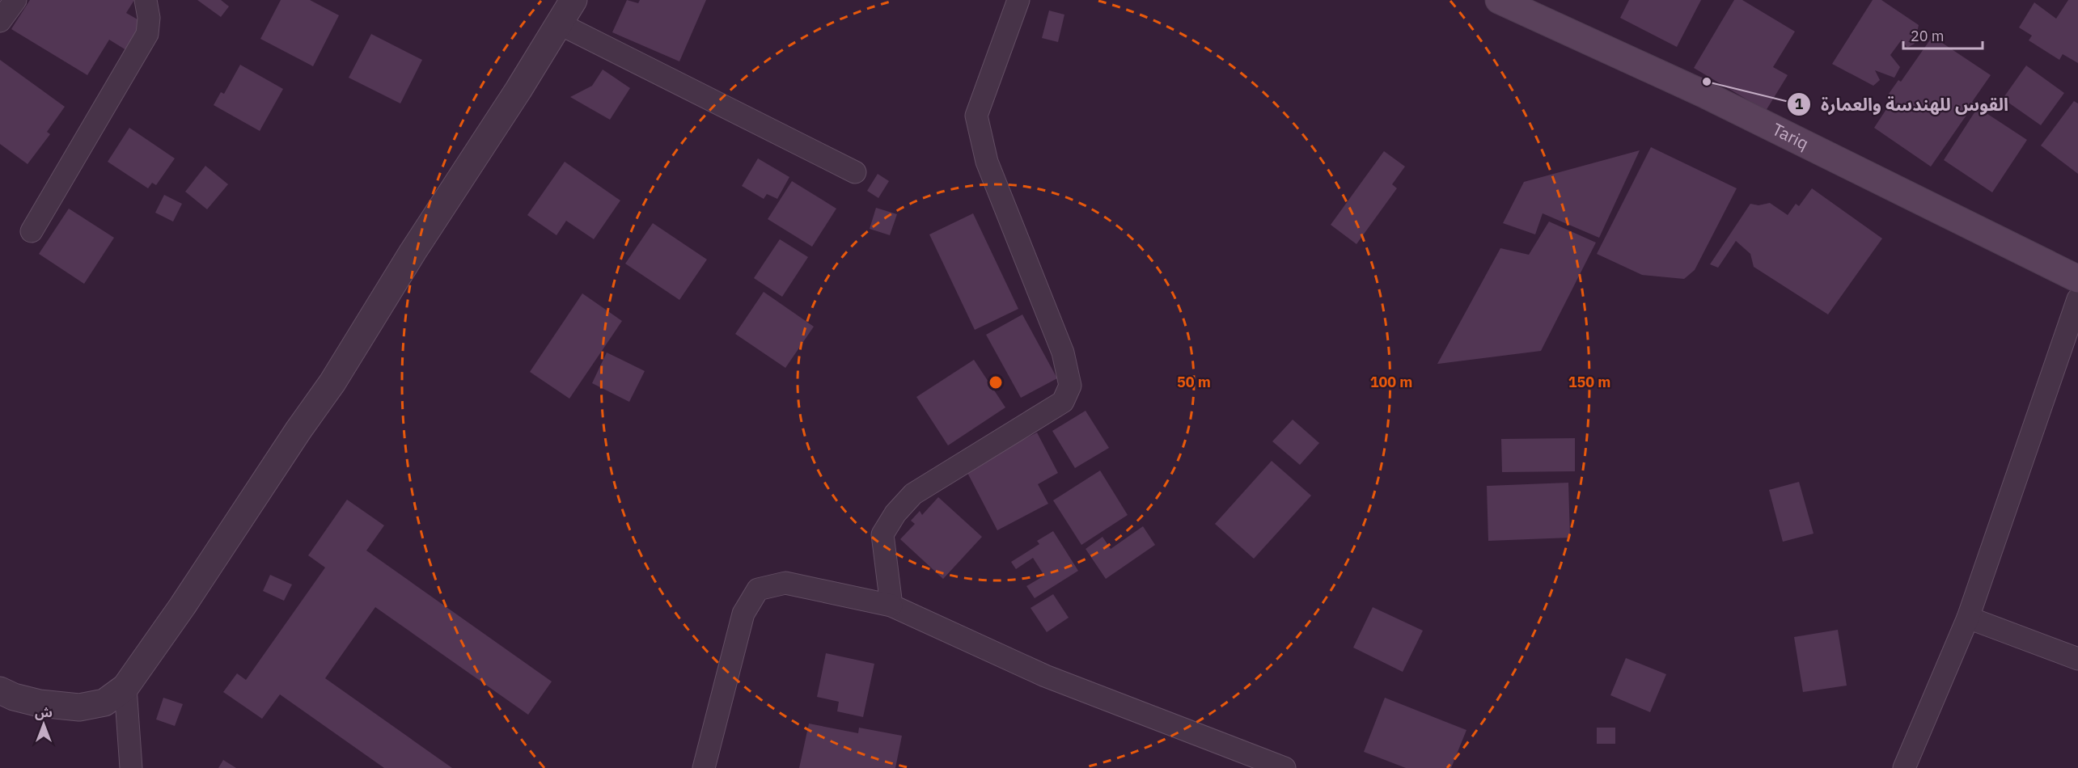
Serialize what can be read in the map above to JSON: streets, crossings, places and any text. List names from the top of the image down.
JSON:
{
  "streets": {
    "main road": ["Tariq"]
  },
  "places": ["القوس للهندسة والعمارة"],
  "scale_bar": "20 m",
  "north": "top",
  "rings": ["50 m", "100 m", "150 m"]
}
